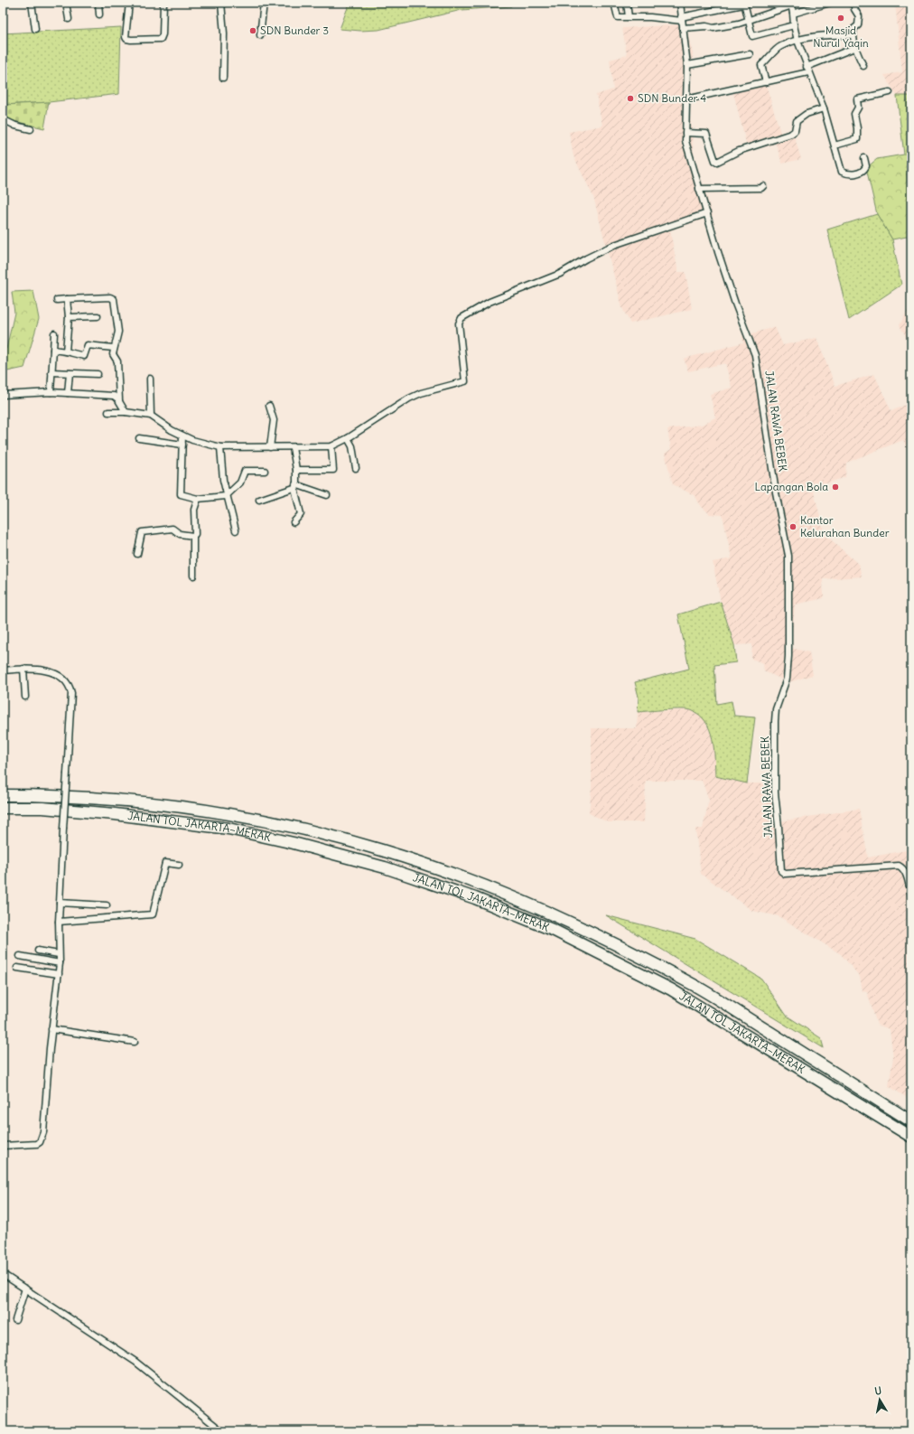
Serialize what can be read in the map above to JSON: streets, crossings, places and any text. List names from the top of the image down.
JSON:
{
  "streets": {
    "highway": ["JALAN TOL JAKARTA–MERAK"],
    "street": ["JALAN RAWA BEBEK"]
  },
  "places": [
    "Masjid Nurul Yaqin",
    "SDN Bunder 3",
    "SDN Bunder 4",
    "Lapangan Bola",
    "Kantor Kelurahan Bunder"
  ],
  "north": "top"
}
